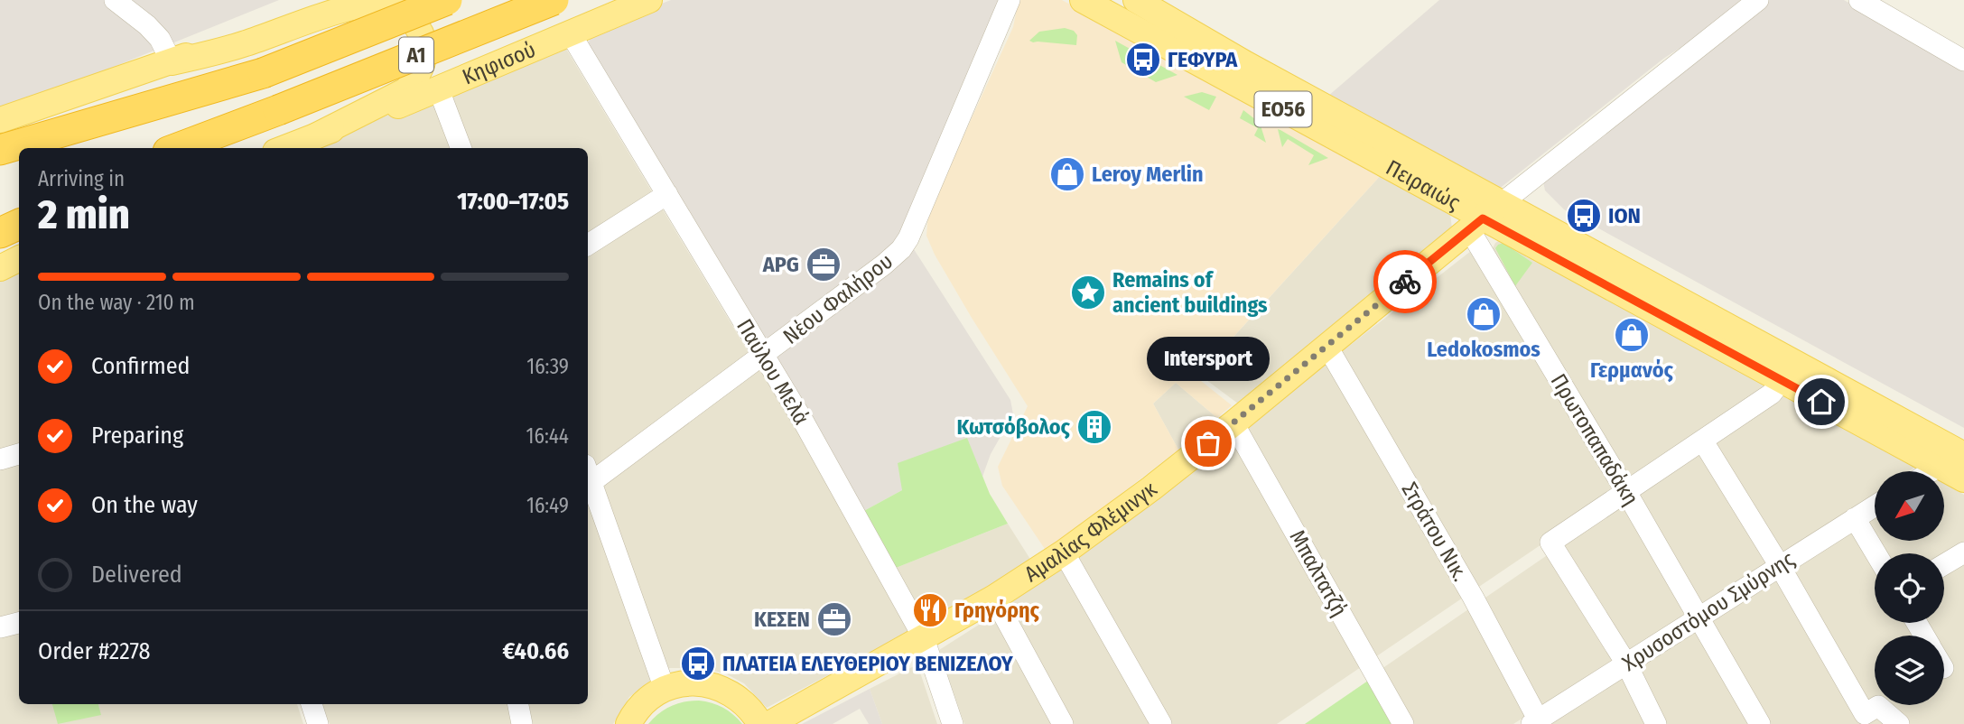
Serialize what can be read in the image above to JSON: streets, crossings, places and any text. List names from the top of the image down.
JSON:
{
  "streets": {
    "highway": ["Α1"],
    "main road": [
      "Κηφισού",
      "ΕΟ56",
      "Πειραιώς",
      "Αμαλίας Φλέμινγκ"
    ],
    "street": [
      "Νέου Φαλήρου",
      "Παύλου Μελά",
      "Πρωτοπαπαδάκη",
      "Στράτου Νικ.",
      "Μπαλτατζή",
      "Χρυσοστόμου Σμύρνης"
    ]
  },
  "crossings": [
    ["Κηφισού", "Παύλου Μελά"],
    ["Πειραιώς", "Πρωτοπαπαδάκη"],
    ["Πειραιώς", "Αμαλίας Φλέμινγκ"],
    ["Νέου Φαλήρου", "Παύλου Μελά"],
    ["Παύλου Μελά", "Αμαλίας Φλέμινγκ"],
    ["Πρωτοπαπαδάκη", "Αμαλίας Φλέμινγκ"],
    ["Πρωτοπαπαδάκη", "Χρυσοστόμου Σμύρνης"],
    ["Αμαλίας Φλέμινγκ", "Στράτου Νικ."],
    ["Αμαλίας Φλέμινγκ", "Μπαλτατζή"],
    ["Στράτου Νικ.", "Χρυσοστόμου Σμύρνης"]
  ],
  "places": {
    "bus stop": ["ΓΕΦΥΡΑ", "ΙΟΝ", "ΠΛΑΤΕΙΑ ΕΛΕΥΘΕΡΙΟΥ ΒΕΝΙΖΕΛΟΥ"],
    "shop": ["Leroy Merlin", "Ledokosmos", "Γερμανός"],
    "office": ["APG", "ΚΕΣΕΝ"],
    "place": ["Remains of ancient buildings"],
    "building": ["Κωτσόβολος"],
    "other": ["Intersport"],
    "restaurant": ["Γρηγόρης"]
  },
  "north": "bottom left",
  "page": {
    "heading": ["2 min", "Arriving in", "17:00–17:05"],
    "panel": ["Order #2278", "€40.66"],
    "bar": "On the way · 210 m",
    "list": [
      ["Confirmed", "16:39"],
      ["Preparing", "16:44"],
      ["On the way", "16:49"],
      "Delivered"
    ],
    "bubble": "Intersport"
  }
}
